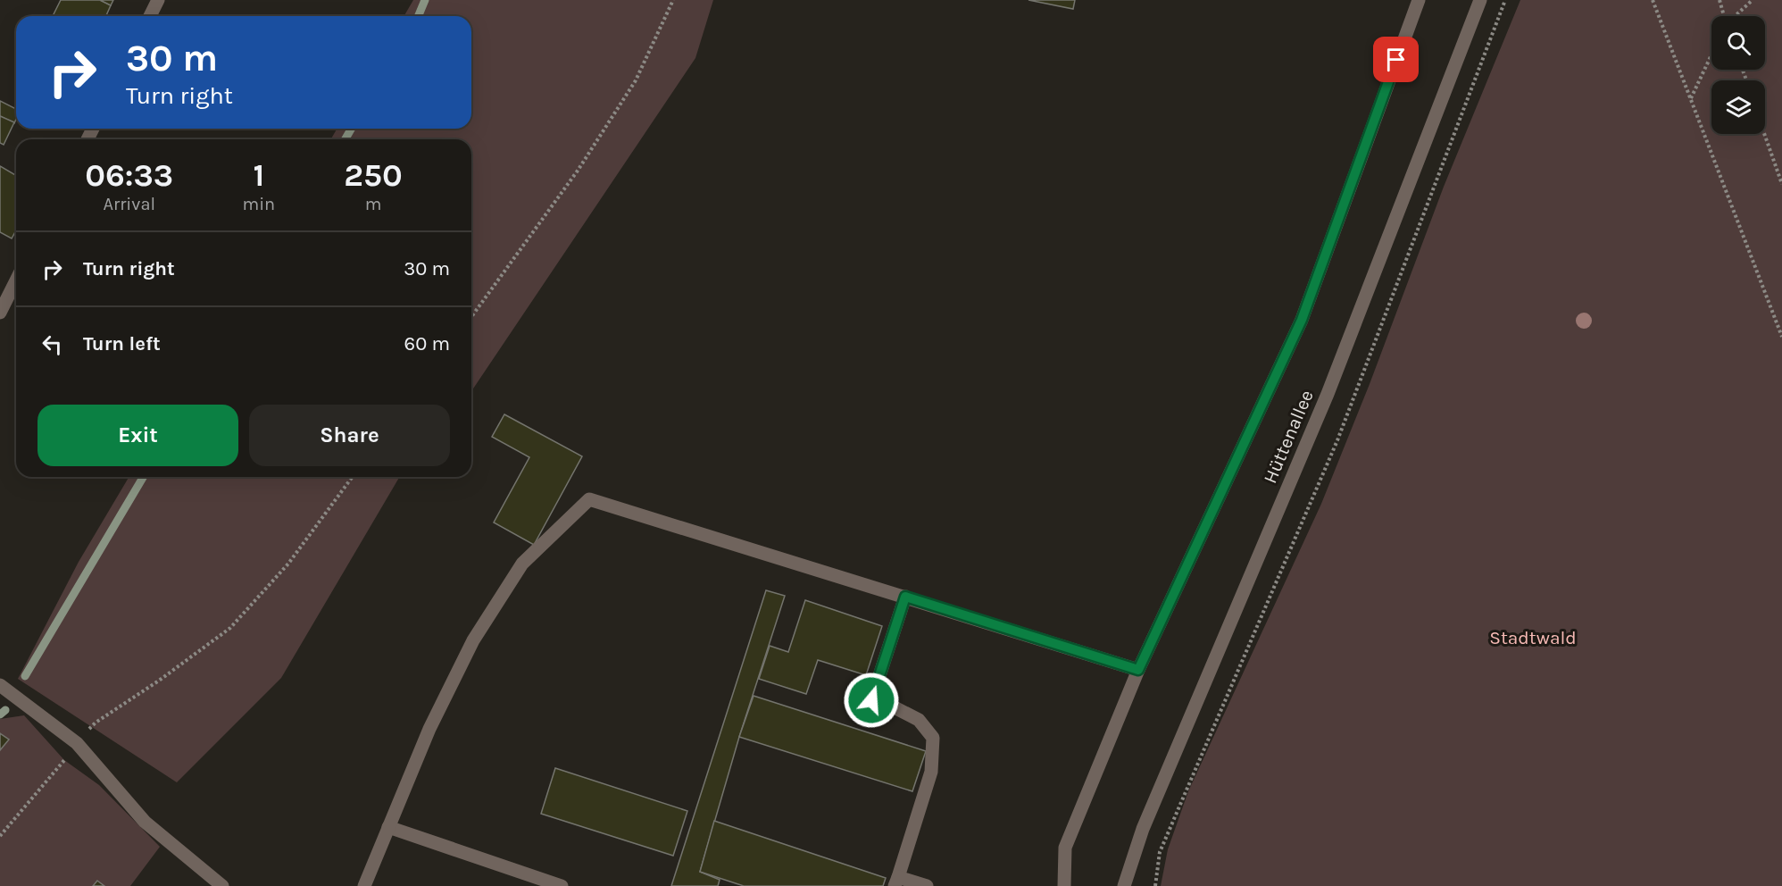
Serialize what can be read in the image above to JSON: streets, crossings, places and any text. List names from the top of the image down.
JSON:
{
  "streets": {
    "street": ["Hüttenallee"]
  },
  "parks": ["Stadtwald"],
  "page": {
    "turn": ["30 m", "Turn right"],
    "eta": [
      "06:33",
      "Arrival",
      "1",
      "min",
      "250",
      "m"
    ],
    "list": [
      {
        "name": "Turn right",
        "value": "30 m"
      },
      {
        "name": "Turn left",
        "value": "60 m"
      }
    ],
    "buttons": ["Exit", "Share"]
  }
}
